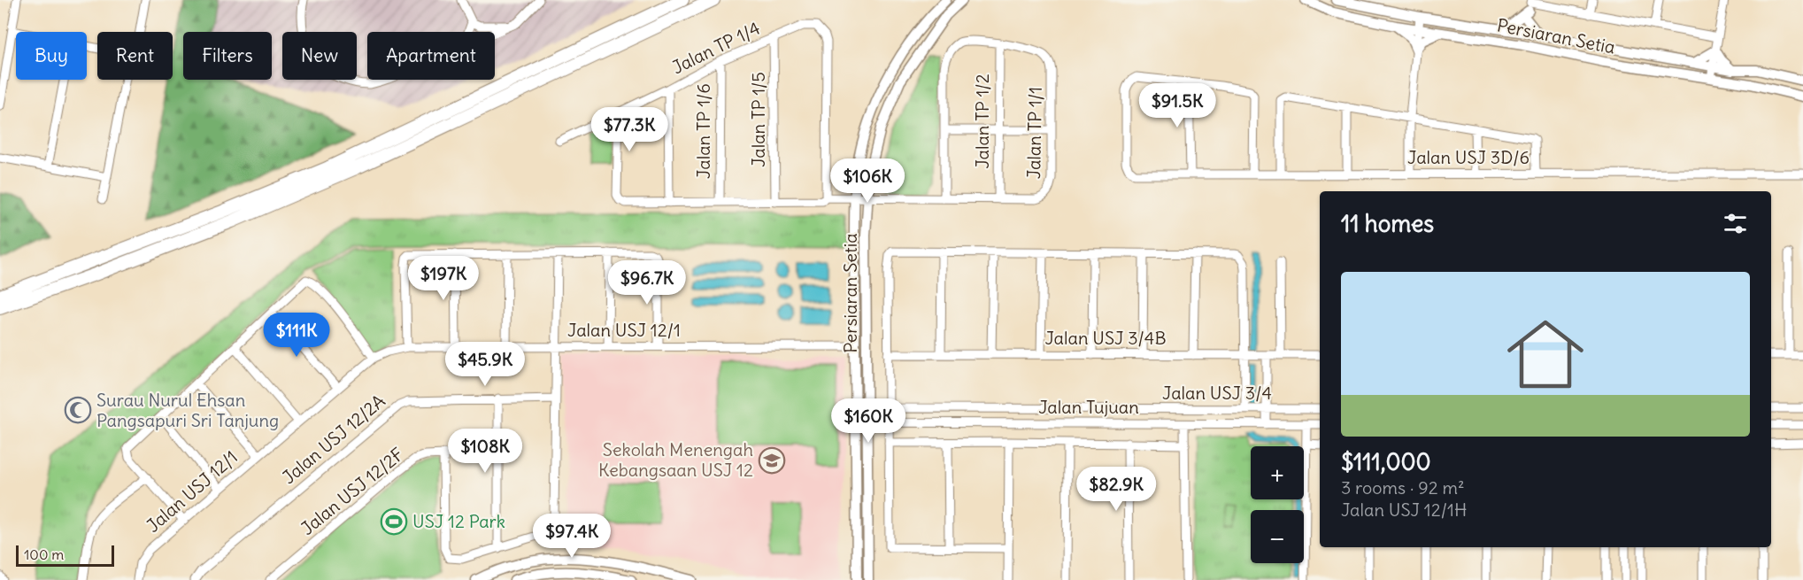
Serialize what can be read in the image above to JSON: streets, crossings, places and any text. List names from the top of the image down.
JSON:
{
  "streets": {
    "main road": ["Persiaran Setia"],
    "street": [
      "Jalan TP 1/4",
      "Jalan TP 1/5",
      "Jalan TP 1/2",
      "Jalan TP 1/6",
      "Jalan TP 1/1",
      "Jalan USJ 3D/6",
      "Jalan USJ 12/1",
      "Jalan USJ 3/4B",
      "Jalan USJ 3/4",
      "Jalan Tujuan",
      "Jalan USJ 12/2A",
      "Jalan USJ 12/2F"
    ]
  },
  "crossings": [
    ["Persiaran Setia", "Jalan TP 1/1"],
    ["Persiaran Setia", "Jalan USJ 12/1"],
    ["Persiaran Setia", "Jalan Tujuan"],
    ["Jalan TP 1/4", "Jalan TP 1/5"],
    ["Jalan TP 1/4", "Jalan TP 1/6"],
    ["Jalan TP 1/2", "Jalan TP 1/1"]
  ],
  "places": {
    "mosque": ["Surau Nurul Ehsan Pangsapuri Sri Tanjung"],
    "school or university": ["Sekolah Menengah Kebangsaan USJ 12"],
    "sports": ["USJ 12 Park"]
  },
  "scale_bar": "100 m",
  "page": {
    "chip": [
      "Buy",
      "Rent",
      "Filters",
      "New",
      "Apartment"
    ],
    "price": [
      "$91.5K",
      "$77.3K",
      "$106K",
      "$197K",
      "$96.7K",
      "$111K",
      "$45.9K",
      "$160K",
      "$108K",
      "$82.9K",
      "$97.4K"
    ],
    "heading": "11 homes",
    "list": [
      {
        "name": "$111,000",
        "note": "3 rooms · 92 m² · Jalan USJ 12/1H"
      }
    ],
    "map_buttons": ["+", "−"],
    "scale": "100 m"
  }
}
